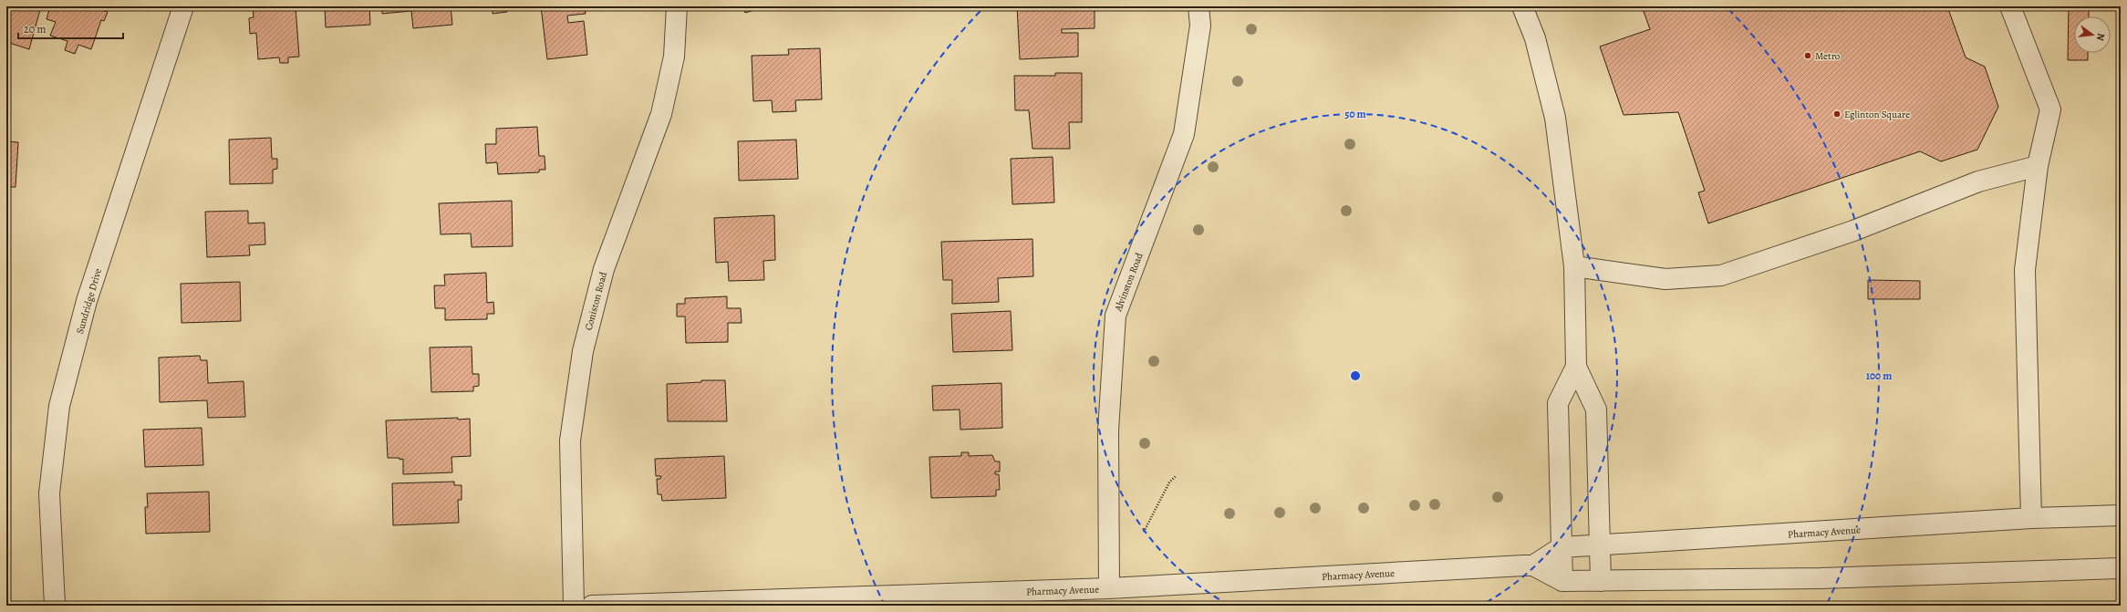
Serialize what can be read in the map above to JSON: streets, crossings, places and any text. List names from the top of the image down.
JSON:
{
  "streets": {
    "street": [
      "Alvinston Road",
      "Sundridge Drive",
      "Coniston Road",
      "Pharmacy Avenue"
    ]
  },
  "crossings": [
    ["Alvinston Road", "Pharmacy Avenue"]
  ],
  "places": ["Metro", "Eglinton Square"],
  "scale_bar": "20 m",
  "north": "right",
  "rings": ["50 m", "100 m"]
}
